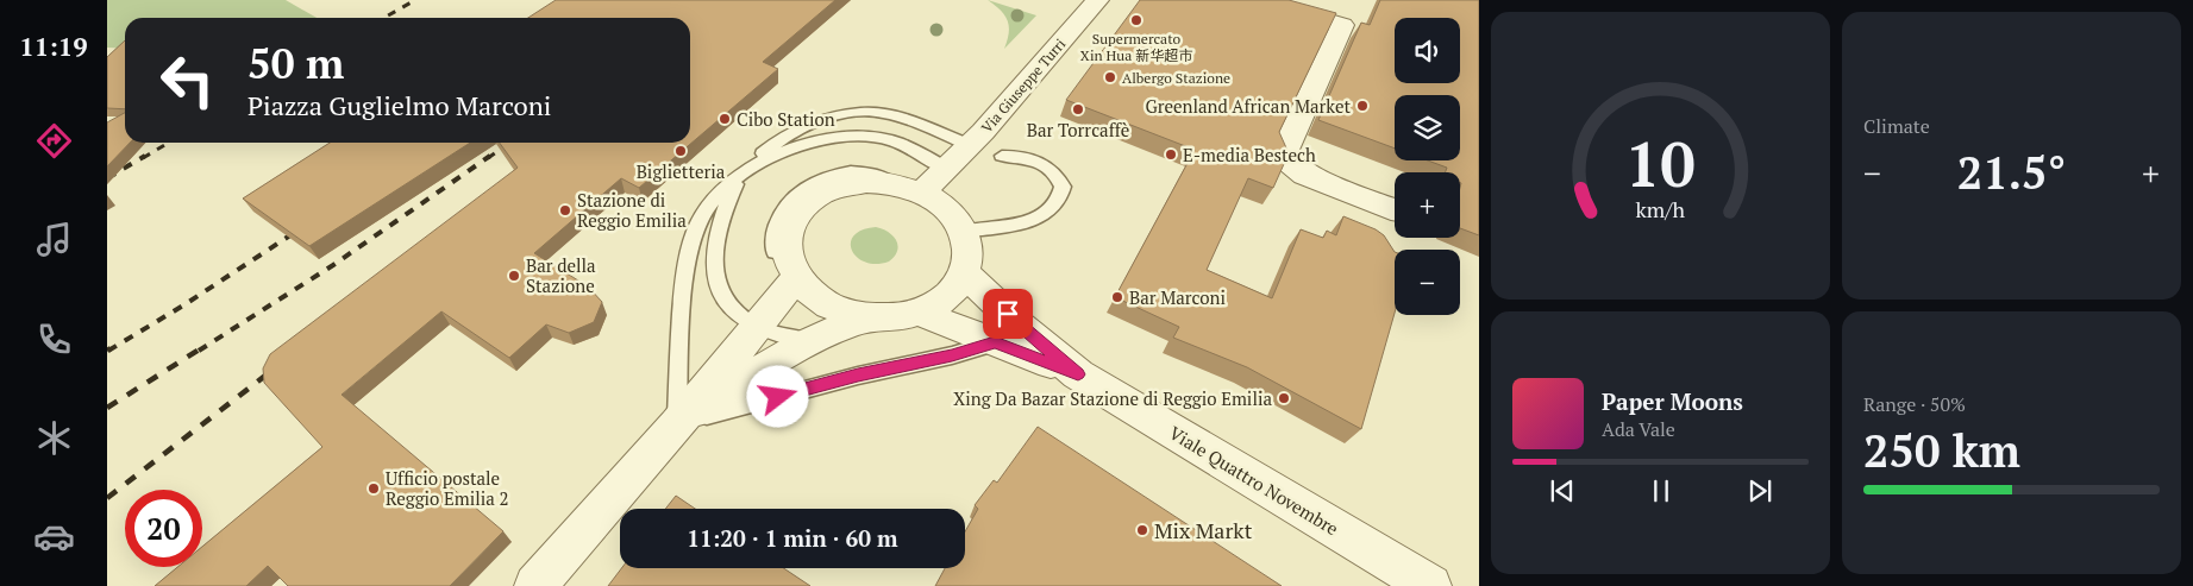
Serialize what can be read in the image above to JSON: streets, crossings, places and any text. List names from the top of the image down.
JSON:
{
  "streets": {
    "street": ["Via Giuseppe Turri", "Viale Quattro Novembre"]
  },
  "places": [
    "Supermercato Xin Hua 新华超市",
    "Albergo Stazione",
    "Greenland African Market",
    "Bar Torrcaffè",
    "Cibo Station",
    "Biglietteria",
    "E-media Bestech",
    "Stazione di Reggio Emilia",
    "Bar della Stazione",
    "Bar Marconi",
    "Xing Da Bazar Stazione di Reggio Emilia",
    "Ufficio postale Reggio Emilia 2",
    "Mix Markt"
  ],
  "page": {
    "tabs": "11:19",
    "tile": [
      "Climate",
      ["Range · 50%", "250 km"]
    ],
    "map_buttons": ["+", "−"],
    "turn": ["50 m", "Piazza Guglielmo Marconi"],
    "heat": ["−", "21.5°", "+"],
    "song": ["Paper Moons", "Ada Vale"],
    "limit": "20",
    "trip": "11:20 · 1 min · 60 m",
    "gauge": ["10", "km/h"]
  }
}
